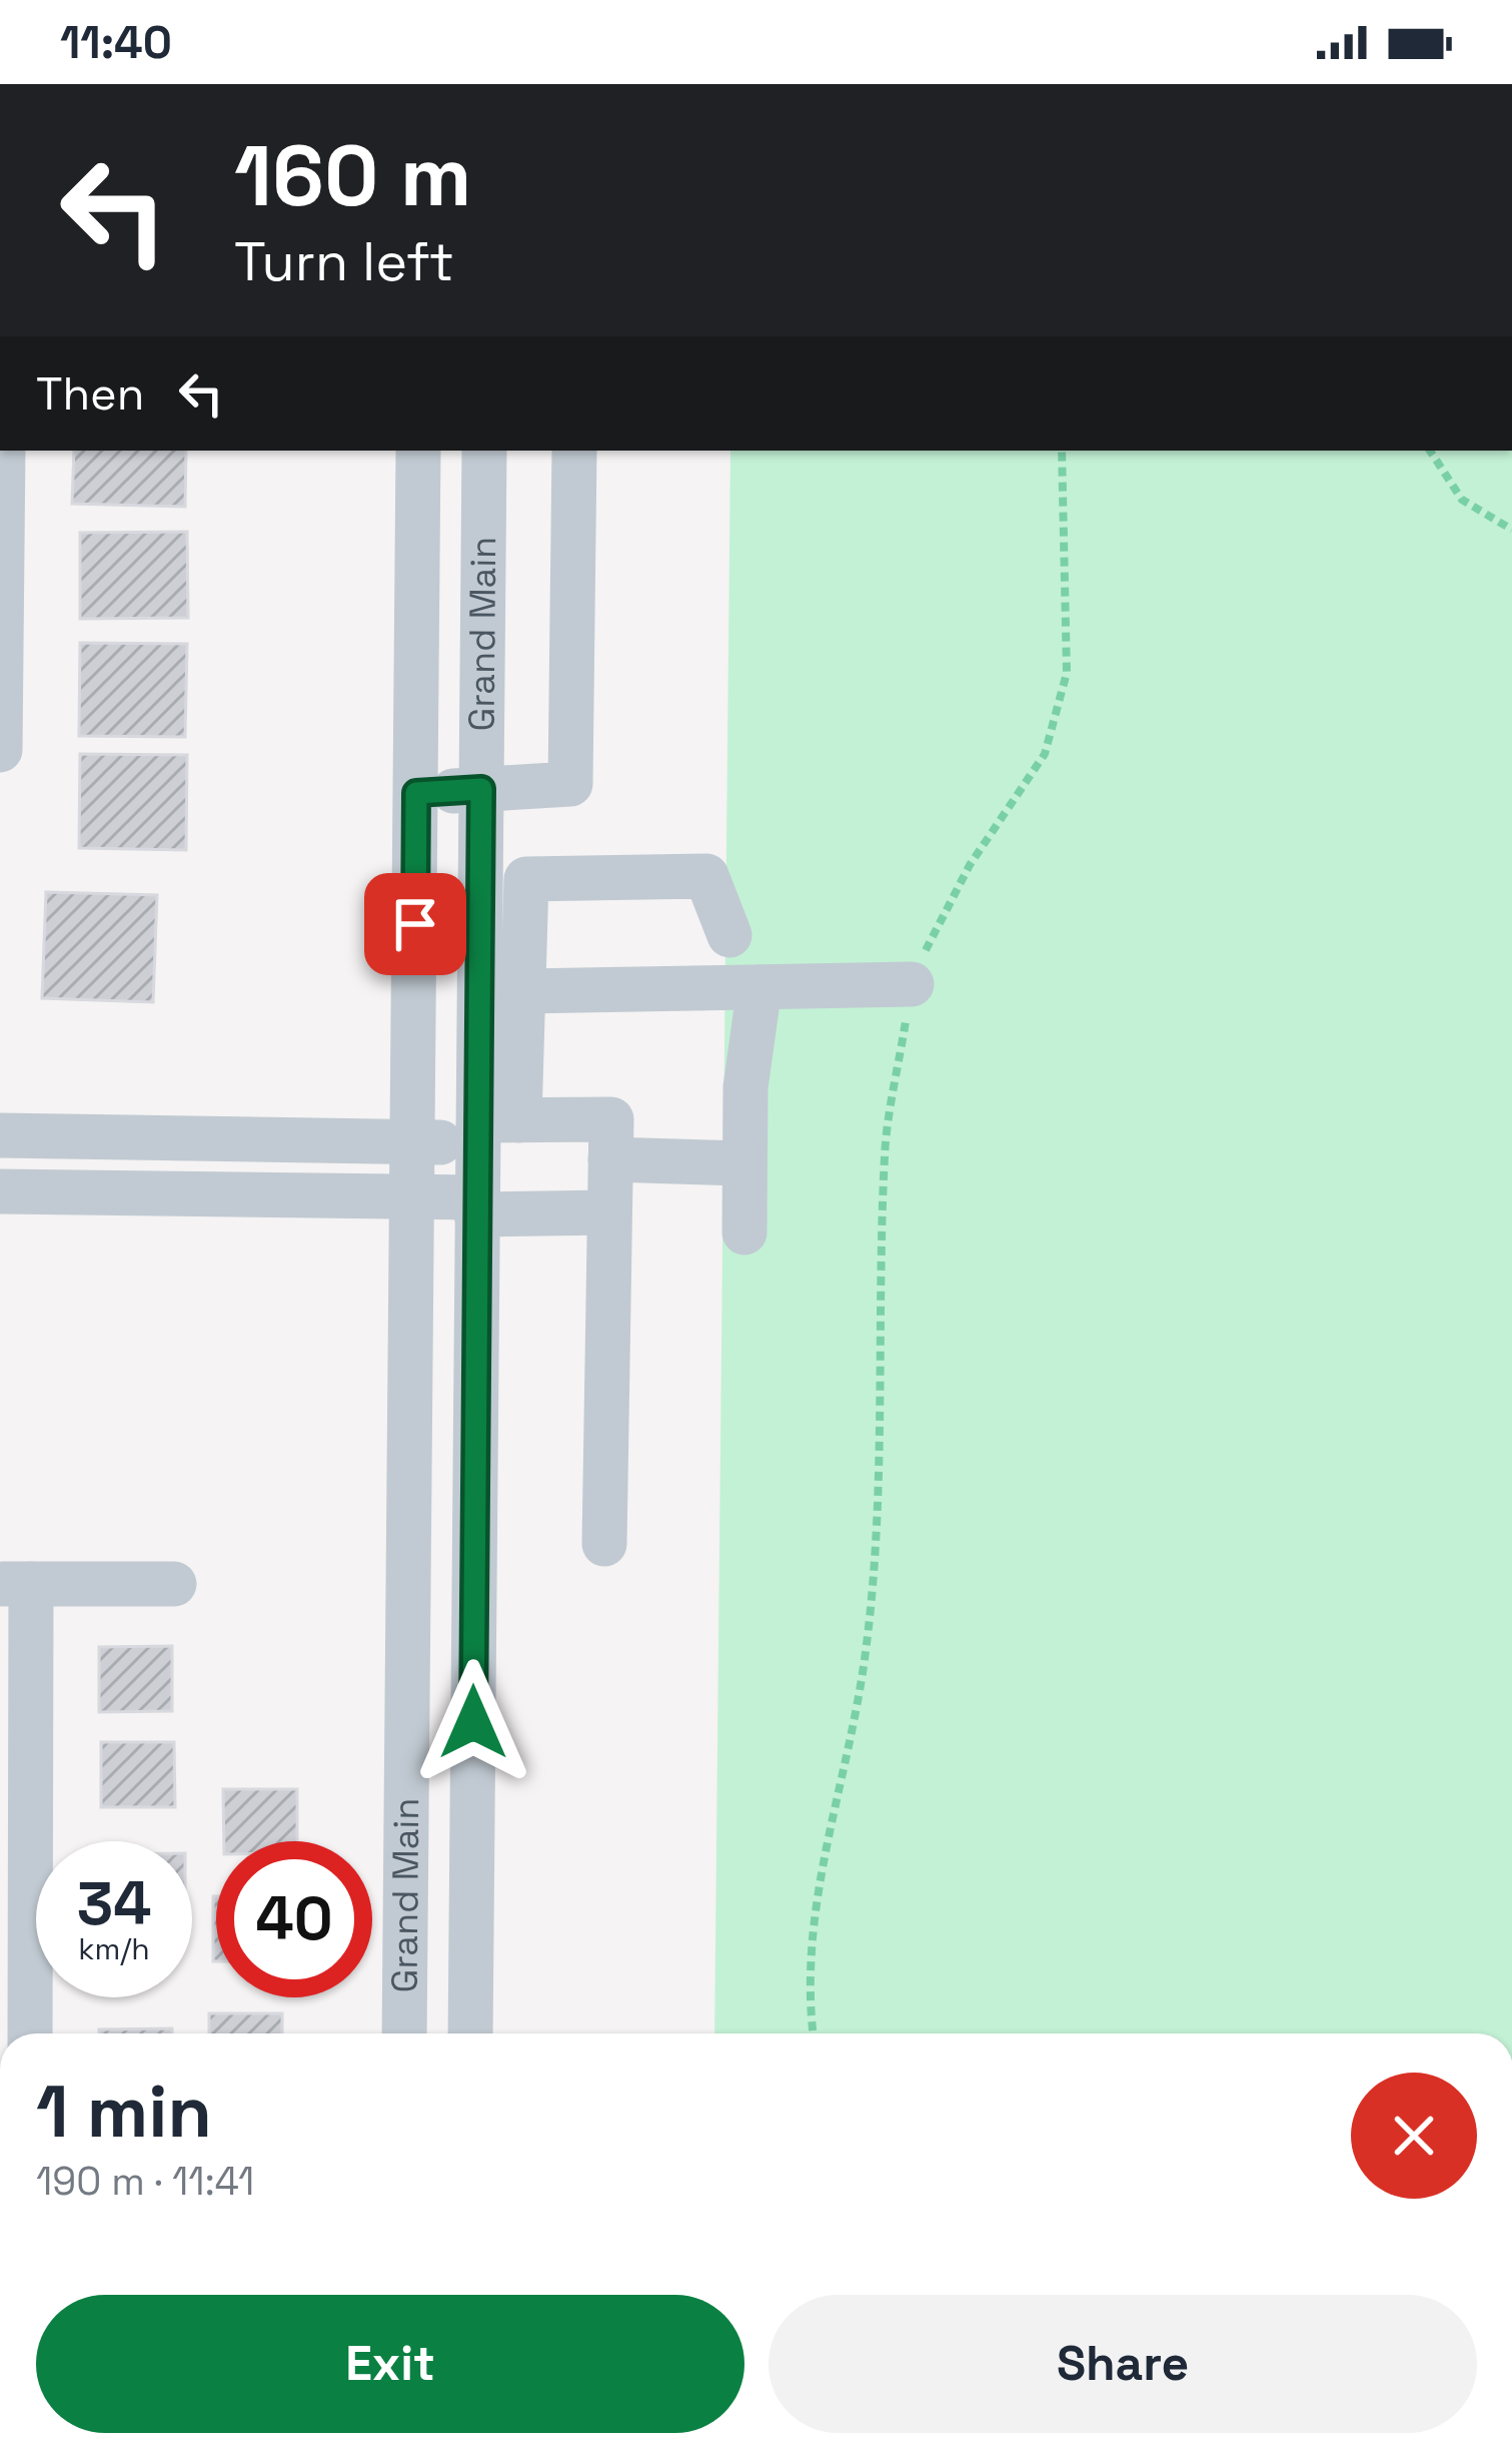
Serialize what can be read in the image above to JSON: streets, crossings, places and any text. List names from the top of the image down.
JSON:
{
  "streets": {
    "street": ["Grand Main"]
  },
  "page": {
    "status": "11:40",
    "turn": ["160 m", "Turn left"],
    "then": "Then",
    "speed": "34 km/h",
    "limit": "40",
    "heading": ["1 min", "190 m · 11:41"],
    "buttons": ["Exit", "Share"]
  }
}
